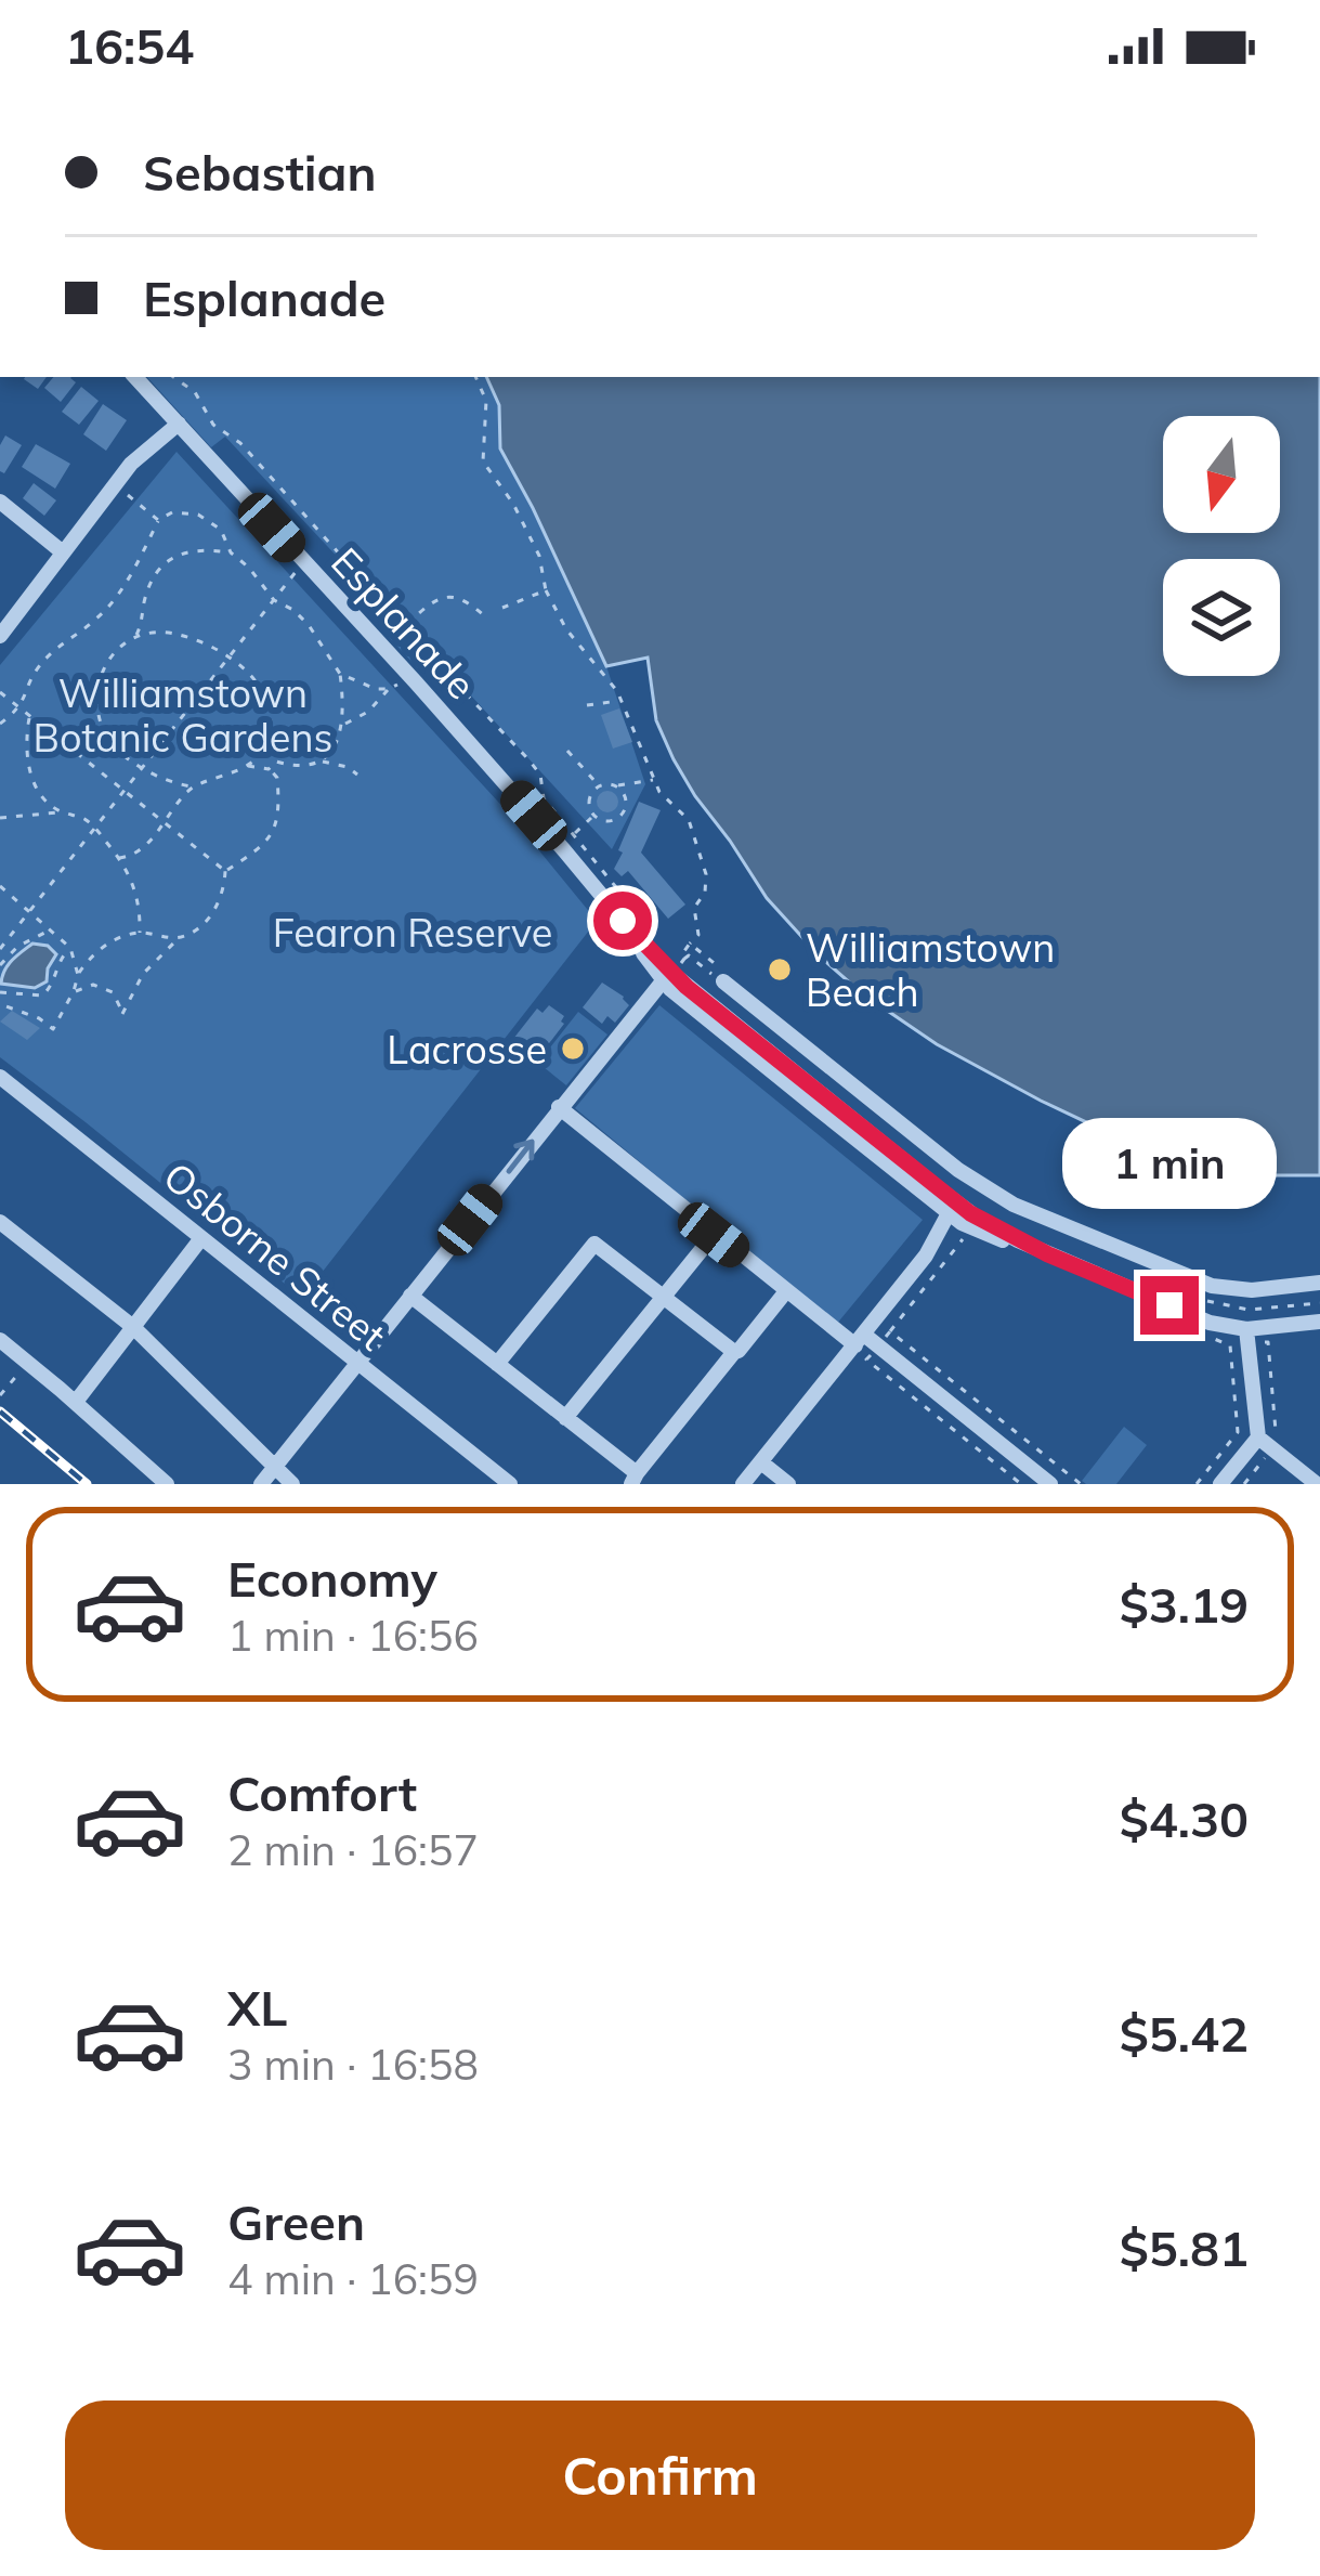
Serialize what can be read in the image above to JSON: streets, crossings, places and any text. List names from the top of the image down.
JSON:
{
  "streets": {
    "street": ["Esplanade", "Osborne Street"]
  },
  "parks": ["Williamstown Botanic Gardens", "Fearon Reserve"],
  "places": ["Williamstown Beach", "Lacrosse"],
  "north": "bottom",
  "page": {
    "status": "16:54",
    "banner": ["Sebastian", "Esplanade"],
    "bubble": "1 min",
    "list": [
      {
        "name": "Economy",
        "note": "1 min · 16:56",
        "value": "$3.19"
      },
      {
        "name": "Comfort",
        "note": "2 min · 16:57",
        "value": "$4.30"
      },
      {
        "name": "XL",
        "note": "3 min · 16:58",
        "value": "$5.42"
      },
      {
        "name": "Green",
        "note": "4 min · 16:59",
        "value": "$5.81"
      }
    ],
    "buttons": "Confirm"
  }
}
